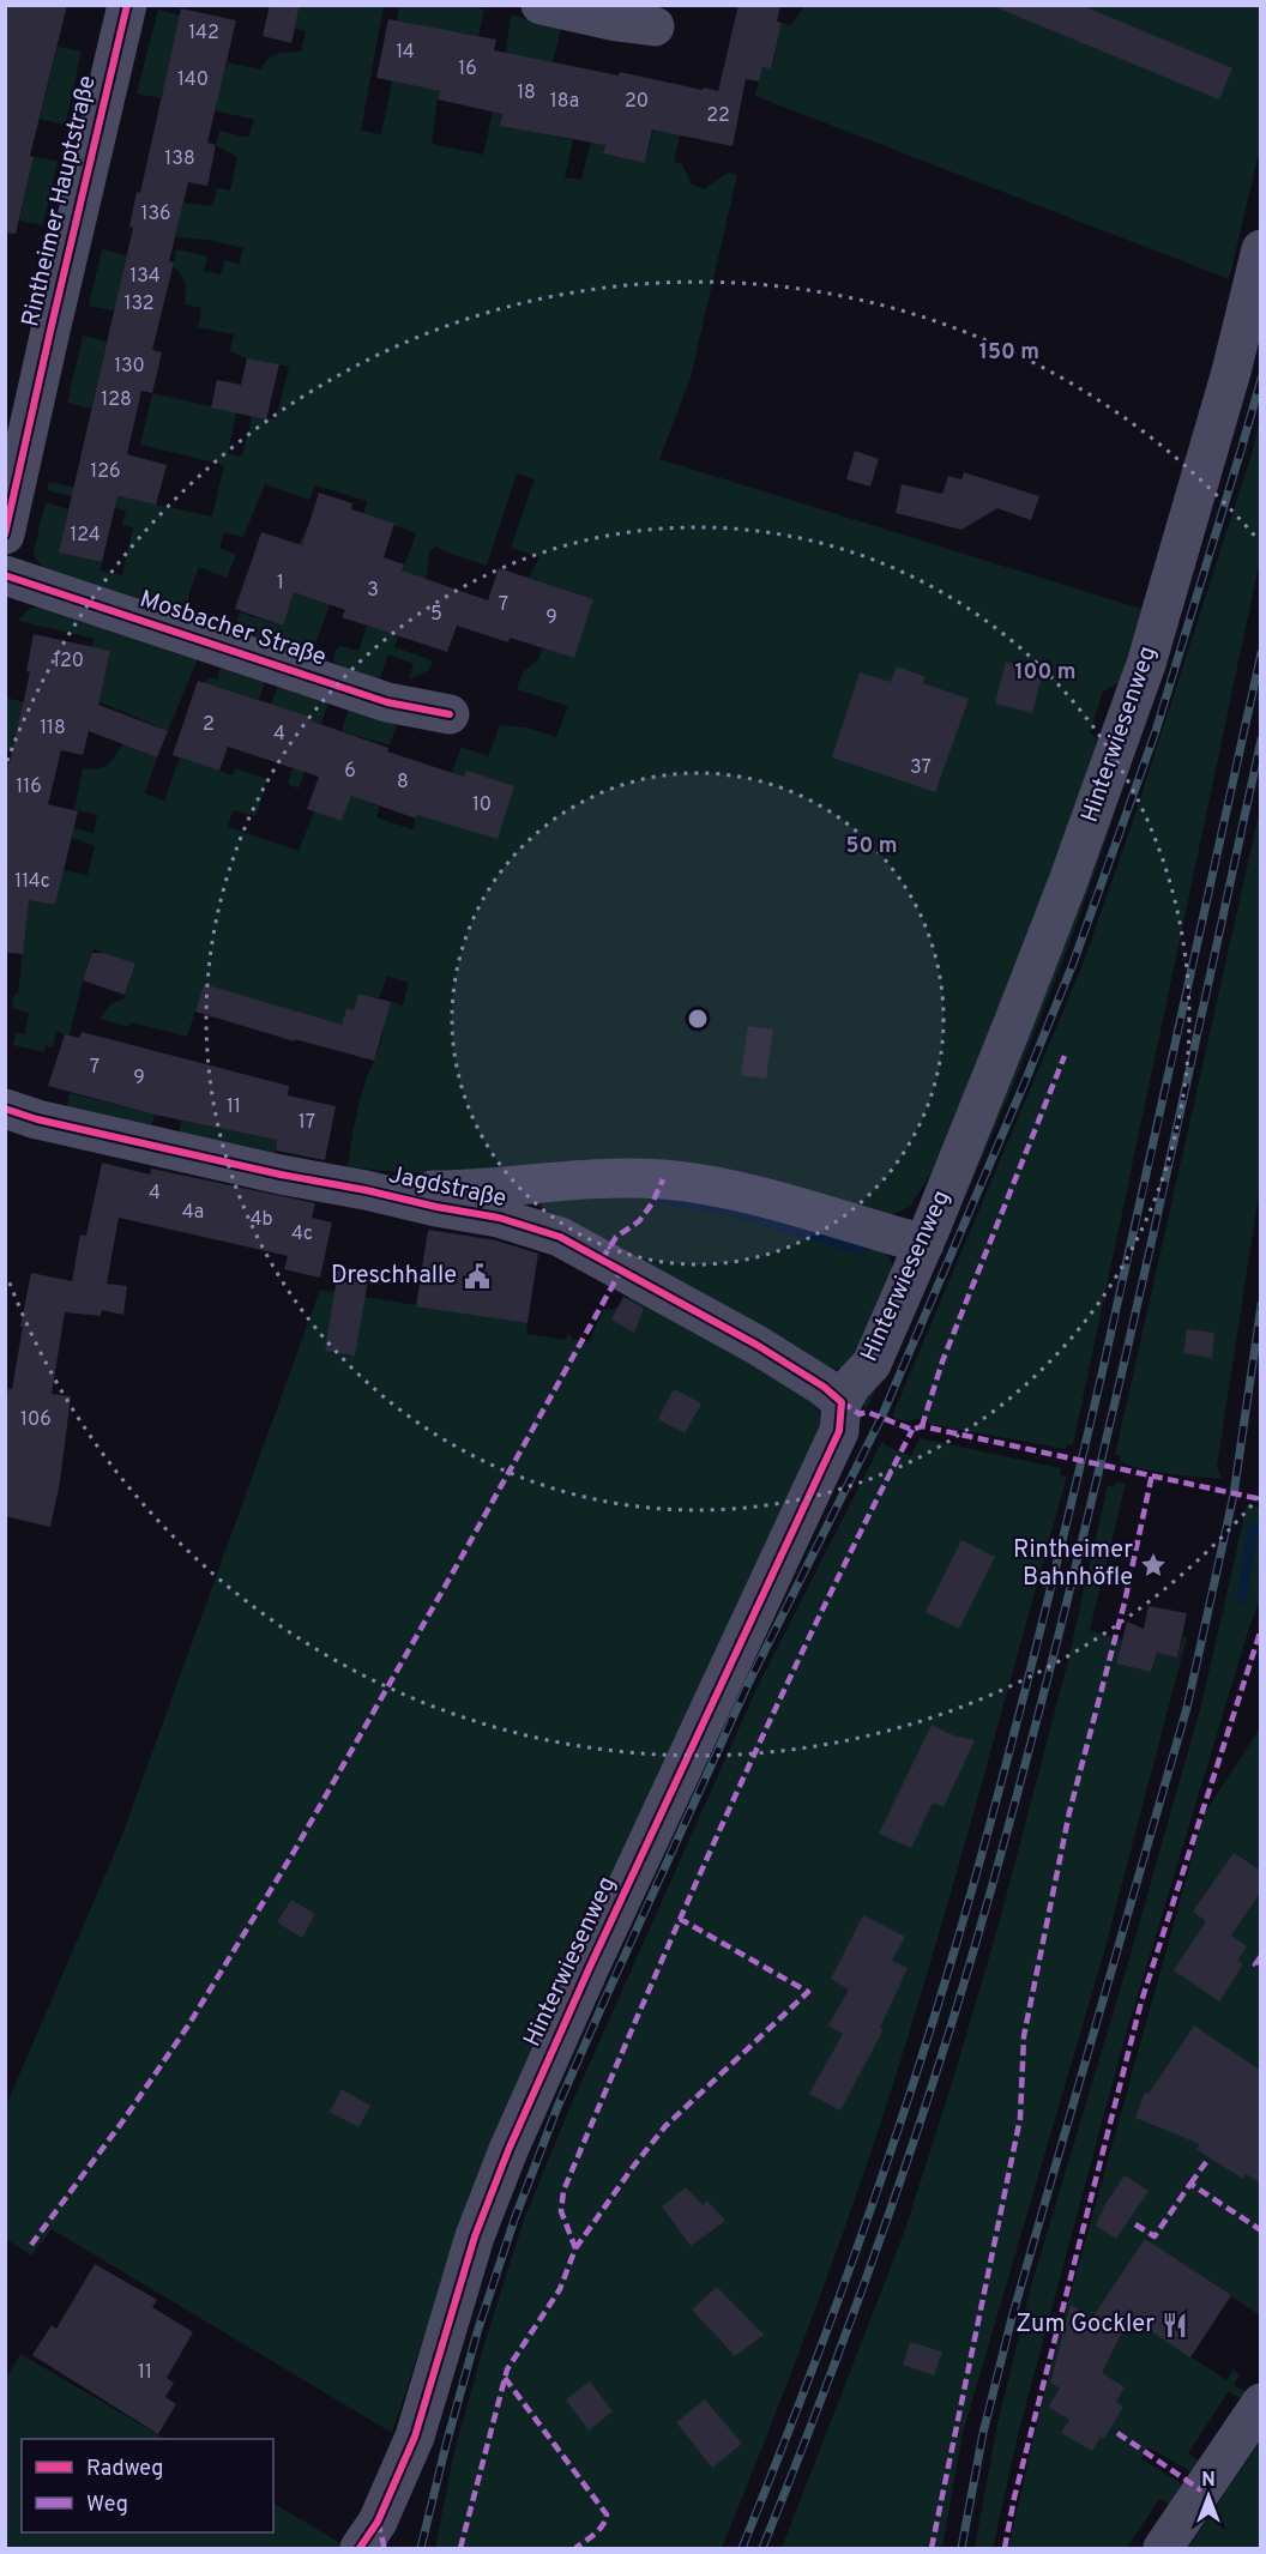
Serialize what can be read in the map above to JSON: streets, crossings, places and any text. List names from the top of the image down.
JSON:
{
  "streets": {
    "street": [
      "Rintheimer Hauptstraße",
      "Mosbacher Straße",
      "Hinterwiesenweg",
      "Jagdstraße"
    ]
  },
  "crossings": [
    ["Hinterwiesenweg", "Jagdstraße"]
  ],
  "places": {
    "public building": ["Dreschhalle"],
    "place": ["Rintheimer Bahnhöfle"],
    "restaurant": ["Zum Gockler"]
  },
  "house_numbers": [
    "142",
    "14",
    "16",
    "140",
    "18",
    "18a",
    "20",
    "22",
    "138",
    "136",
    "134",
    "132",
    "130",
    "128",
    "126",
    "124",
    "1",
    "3",
    "7",
    "5",
    "9",
    "120",
    "2",
    "118",
    "4",
    "37",
    "6",
    "8",
    "116",
    "10",
    "114c",
    "7",
    "9",
    "11",
    "17",
    "4",
    "4a",
    "4b",
    "4c",
    "106",
    "11"
  ],
  "legend": ["Radweg", "Weg"],
  "north": "top",
  "rings": ["150 m", "100 m", "50 m"]
}
